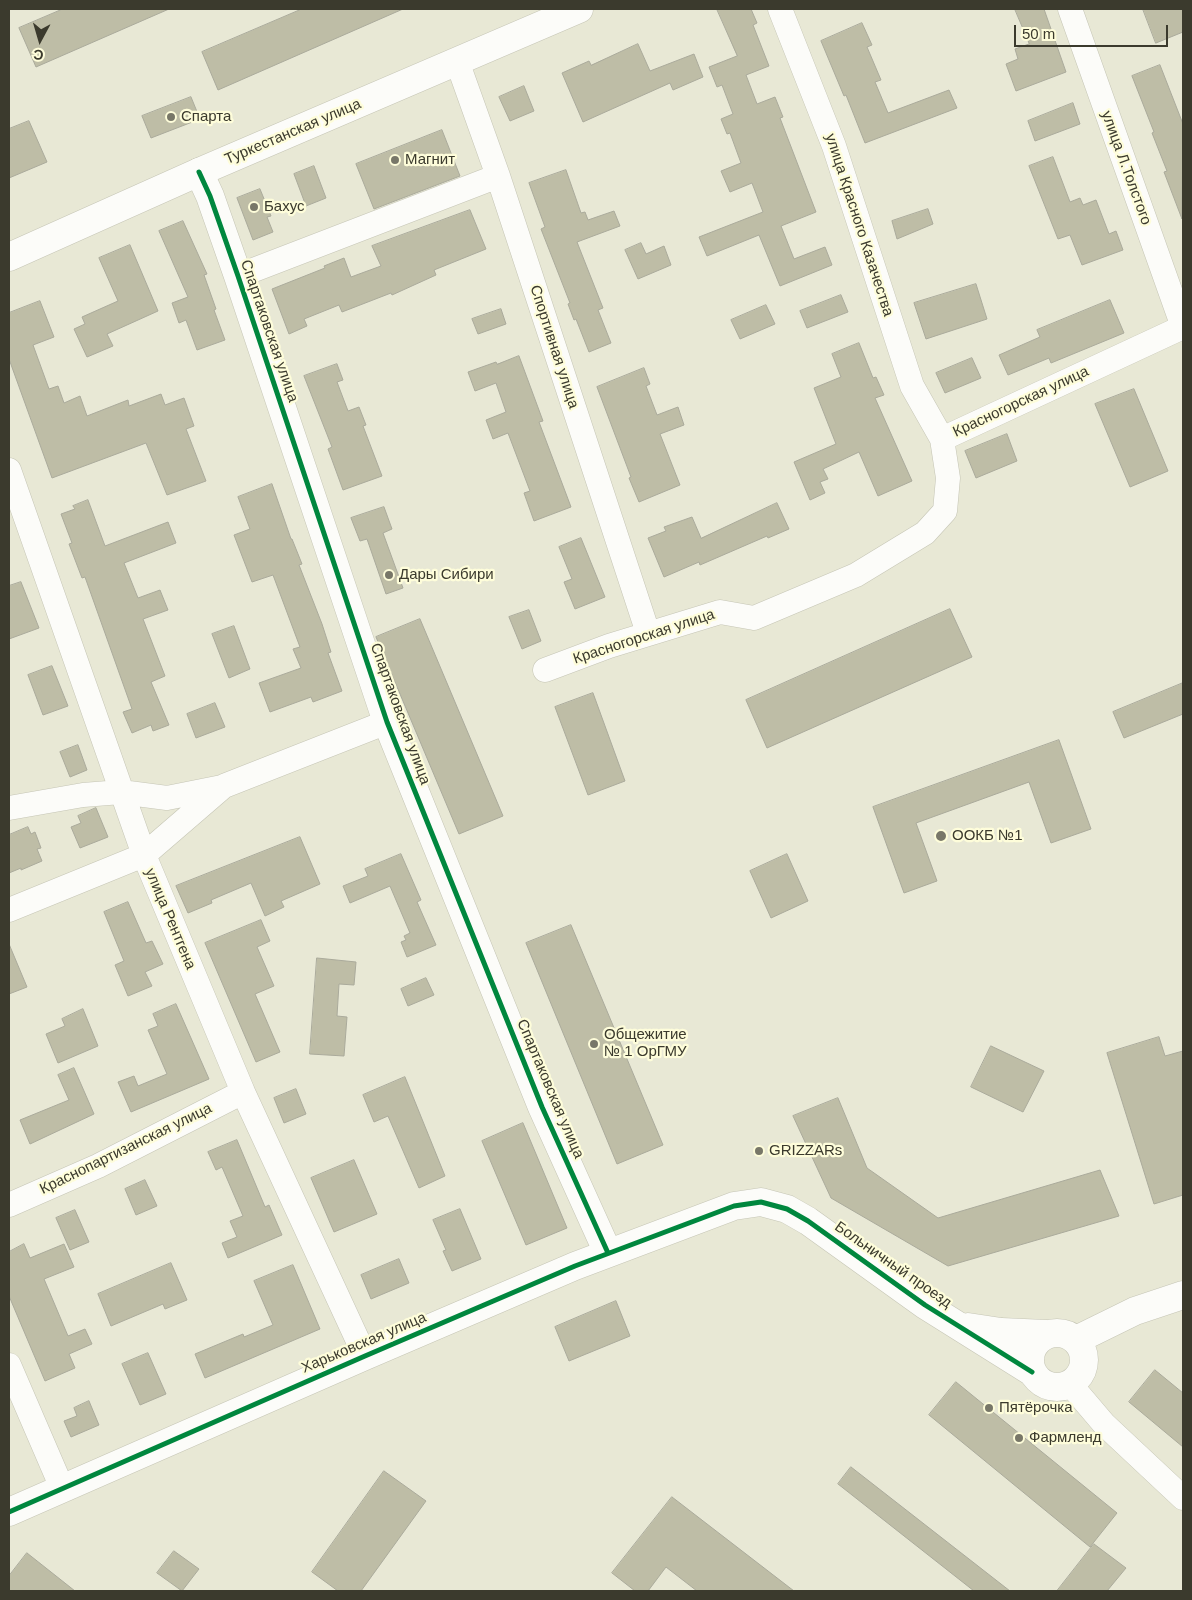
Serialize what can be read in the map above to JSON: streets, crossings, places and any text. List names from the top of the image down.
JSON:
{
  "streets": {
    "street": [
      "Туркестанская улица",
      "улица Л.Толстого",
      "улица Красного Казачества",
      "Спартаковская улица",
      "Спортивная улица",
      "Красногорская улица",
      "улица Рентгена",
      "Краснопартизанская улица",
      "Больничный проезд",
      "Харьковская улица"
    ]
  },
  "crossings": [
    ["Туркестанская улица", "Спартаковская улица"],
    ["Туркестанская улица", "Спортивная улица"],
    ["улица Л.Толстого", "Красногорская улица"],
    ["улица Красного Казачества", "Красногорская улица"],
    ["Спартаковская улица", "Харьковская улица"],
    ["Спортивная улица", "Красногорская улица"],
    ["улица Рентгена", "Краснопартизанская улица"],
    ["улица Рентгена", "Харьковская улица"],
    ["Больничный проезд", "Харьковская улица"]
  ],
  "places": [
    "Спарта",
    "Магнит",
    "Бахус",
    "Дары Сибири",
    "ООКБ №1",
    "Общежитие № 1 ОрГМУ",
    "GRIZZARs",
    "Пятёрочка",
    "Фармленд"
  ],
  "scale_bar": "50 m",
  "north": "bottom"
}
